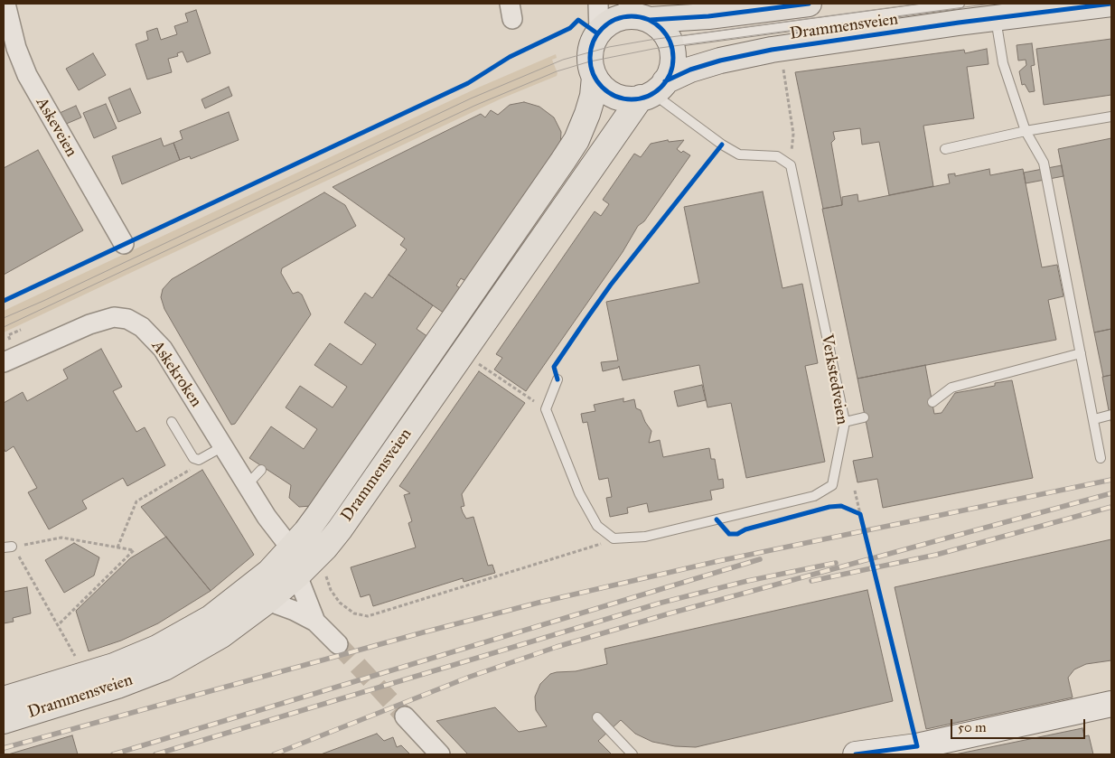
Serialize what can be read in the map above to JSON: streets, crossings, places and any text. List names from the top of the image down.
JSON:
{
  "streets": {
    "main road": ["Drammensveien"],
    "street": ["Askeveien", "Askekroken"],
    "lane": ["Verkstedveien"]
  },
  "crossings": [
    ["Drammensveien", "Askekroken"]
  ],
  "scale_bar": "50 m"
}
